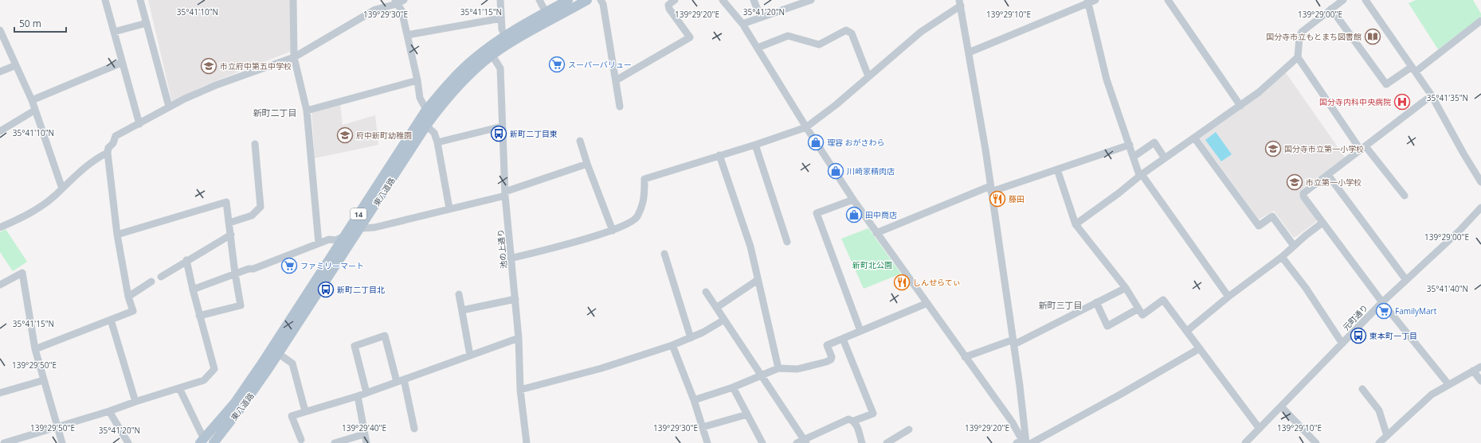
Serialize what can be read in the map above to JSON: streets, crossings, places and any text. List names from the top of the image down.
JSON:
{
  "streets": {
    "main road": ["東八道路", "14"],
    "street": ["池の上通り", "元町通り"]
  },
  "crossings": [
    ["東八道路", "池の上通り"]
  ],
  "districts": ["新町二丁目", "新町三丁目"],
  "parks": ["新町北公園"],
  "places": {
    "library": ["国分寺市立もとまち図書館"],
    "supermarket": ["スーパーバリュー", "ファミリーマート", "FamilyMart"],
    "school or university": [
      "市立府中第五中学校",
      "府中新町幼稚園",
      "国分寺市立第一小学校",
      "市立第一小学校"
    ],
    "hospital": ["国分寺内科中央病院"],
    "bus stop": ["新町二丁目東", "新町二丁目北", "東本町一丁目"],
    "shop": ["理容 おがさわら", "川崎家精肉店", "田中商店"],
    "restaurant": ["藤田", "しんせらてぃ"]
  },
  "scale_bar": "50 m",
  "coordinates": [
    "35°41'10\"N",
    "35°41'15\"N",
    "35°41'20\"N",
    "139°29'30\"E",
    "139°29'20\"E",
    "139°29'10\"E",
    "139°29'00\"E",
    "35°41'35\"N",
    "35°41'40\"N",
    "139°29'50\"E",
    "139°29'40\"E"
  ]
}
